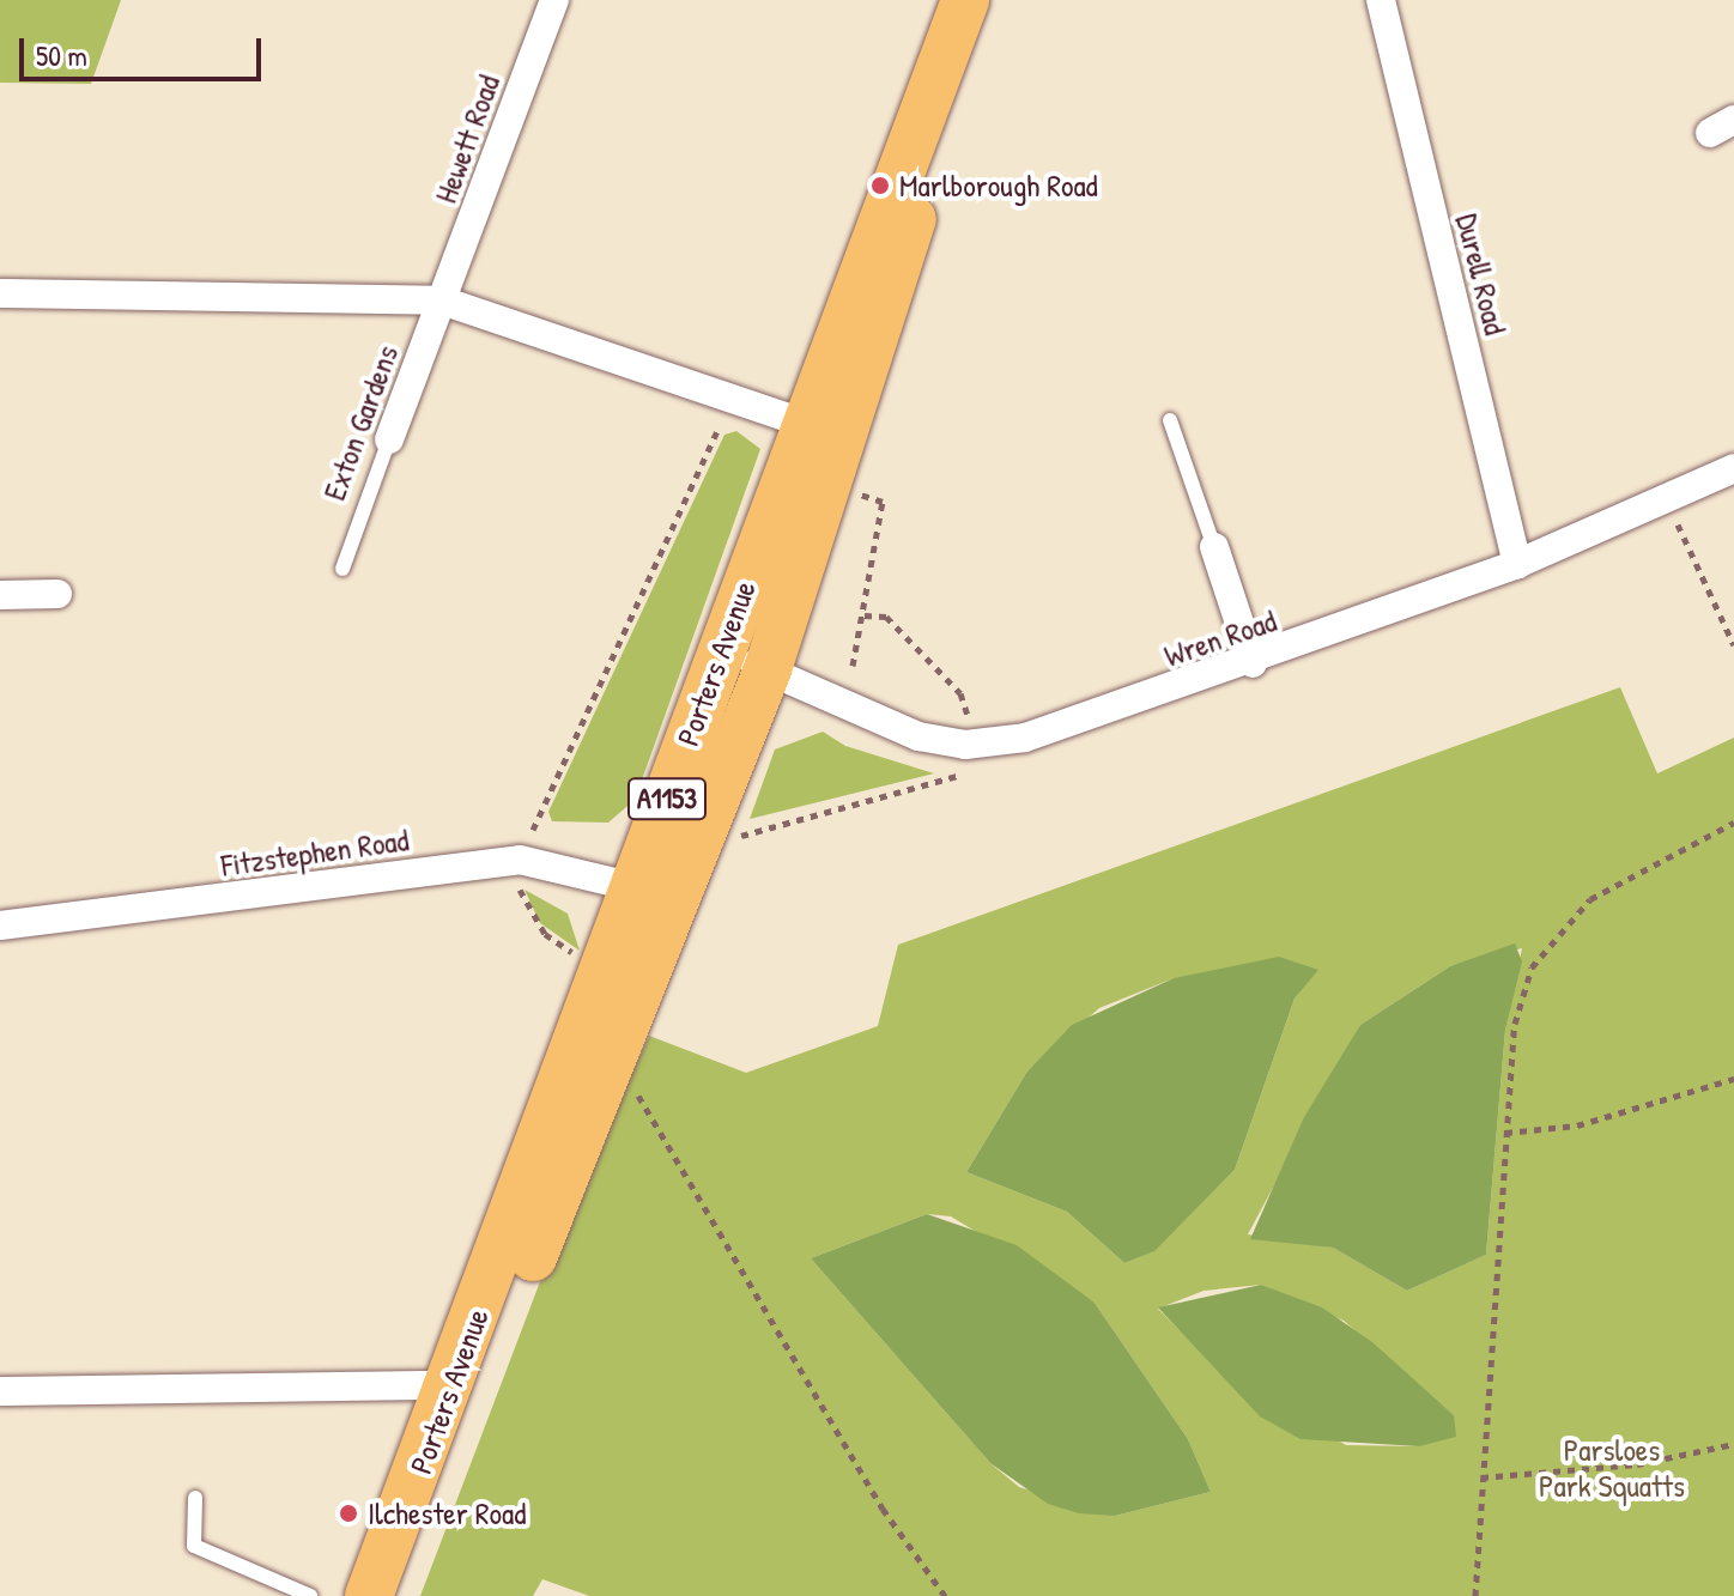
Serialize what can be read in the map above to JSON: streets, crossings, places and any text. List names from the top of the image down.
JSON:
{
  "streets": {
    "main road": ["Porters Avenue", "A1153"],
    "street": [
      "Hewett Road",
      "Durell Road",
      "Exton Gardens",
      "Wren Road",
      "Fitzstephen Road"
    ]
  },
  "crossings": [
    ["Hewett Road", "Exton Gardens"],
    ["Durell Road", "Wren Road"],
    ["Wren Road", "Porters Avenue"],
    ["Porters Avenue", "Fitzstephen Road"]
  ],
  "parks": ["Parsloes Park Squatts"],
  "places": ["Marlborough Road", "Ilchester Road"],
  "scale_bar": "50 m"
}
